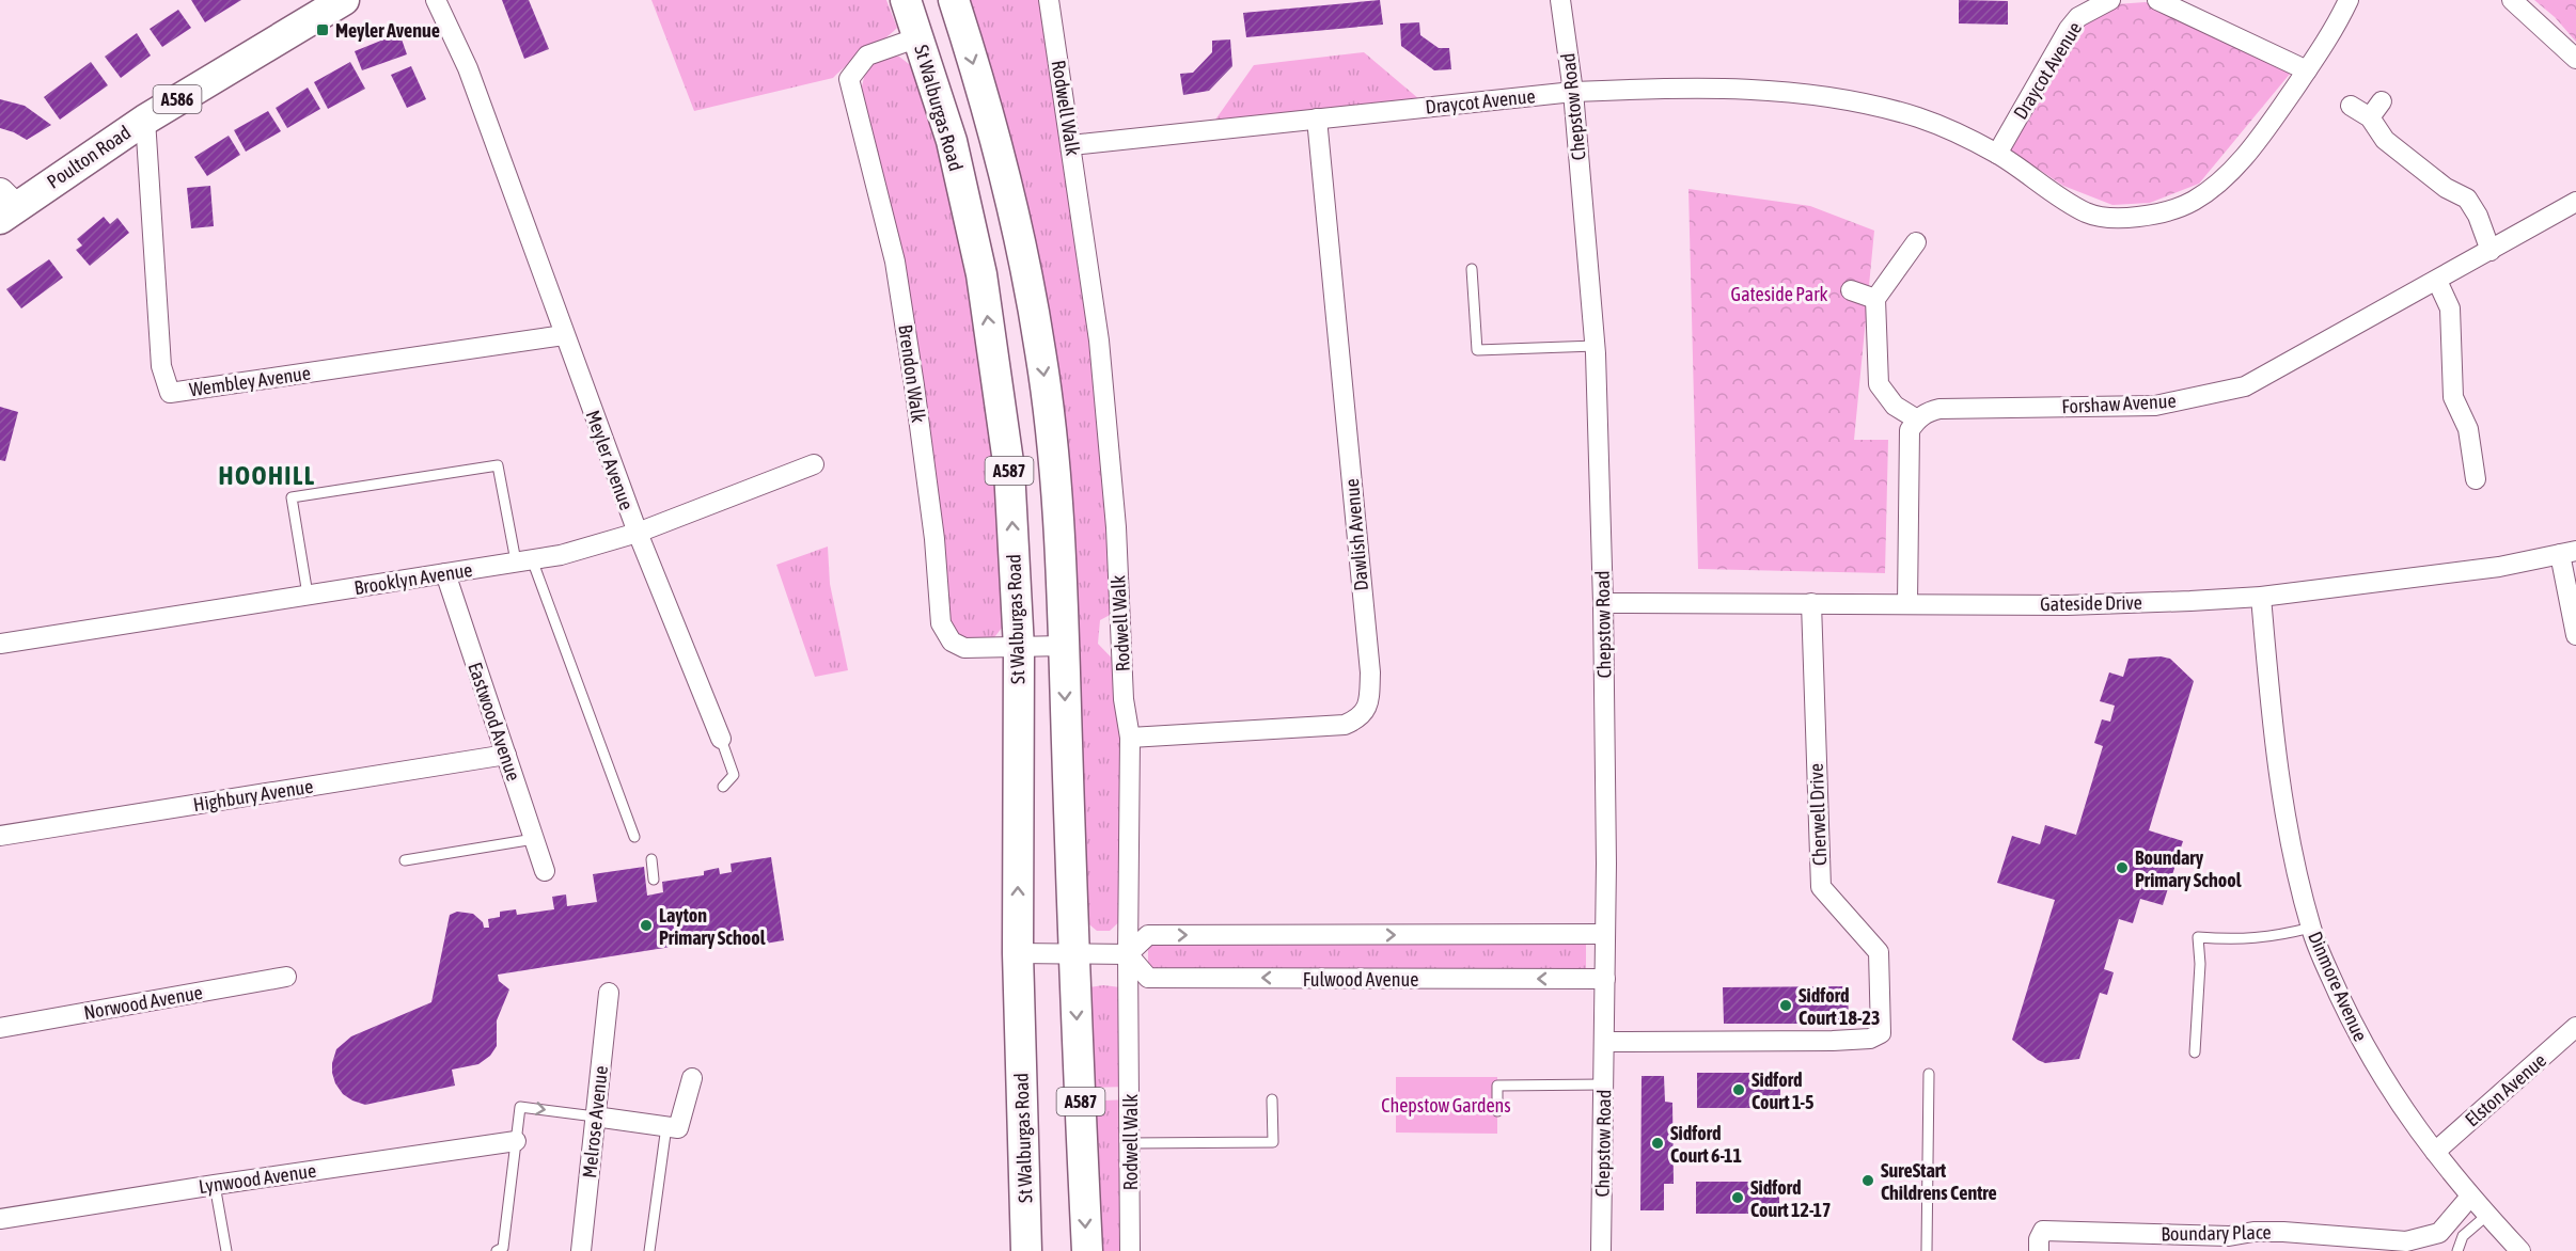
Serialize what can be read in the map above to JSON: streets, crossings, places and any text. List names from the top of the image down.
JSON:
{
  "streets": {
    "main road": [
      "A586",
      "St Walburgas Road",
      "Poulton Road",
      "A587"
    ],
    "street": [
      "Draycot Avenue",
      "Chepstow Road",
      "Rodwell Walk",
      "Brendon Walk",
      "Wembley Avenue",
      "Forshaw Avenue",
      "Meyler Avenue",
      "Dawlish Avenue",
      "Brooklyn Avenue",
      "Gateside Drive",
      "Eastwood Avenue",
      "Highbury Avenue",
      "Cherwell Drive",
      "Fulwood Avenue",
      "Dinmore Avenue",
      "Norwood Avenue",
      "Elston Avenue",
      "Melrose Avenue",
      "Lynwood Avenue",
      "Boundary Place"
    ]
  },
  "crossings": [
    ["Draycot Avenue", "Chepstow Road"],
    ["Draycot Avenue", "Rodwell Walk"],
    ["Draycot Avenue", "Dawlish Avenue"],
    ["Chepstow Road", "Gateside Drive"],
    ["Chepstow Road", "Cherwell Drive"],
    ["Chepstow Road", "Fulwood Avenue"],
    ["St Walburgas Road", "Brendon Walk"],
    ["Rodwell Walk", "Dawlish Avenue"],
    ["Rodwell Walk", "Fulwood Avenue"],
    ["Poulton Road", "Wembley Avenue"],
    ["Brendon Walk", "A587"],
    ["Wembley Avenue", "Meyler Avenue"],
    ["Meyler Avenue", "Brooklyn Avenue"],
    ["Brooklyn Avenue", "Eastwood Avenue"],
    ["Gateside Drive", "Cherwell Drive"],
    ["Gateside Drive", "Dinmore Avenue"],
    ["Eastwood Avenue", "Highbury Avenue"],
    ["Dinmore Avenue", "Elston Avenue"],
    ["Dinmore Avenue", "Boundary Place"]
  ],
  "districts": ["HOOHILL"],
  "parks": ["Gateside Park", "Chepstow Gardens"],
  "places": {
    "transit": ["Meyler Avenue"],
    "other": [
      "Boundary Primary School",
      "Layton Primary School",
      "Sidford Court 18-23",
      "Sidford Court 1-5",
      "Sidford Court 6-11",
      "SureStart Childrens Centre",
      "Sidford Court 12-17"
    ]
  }
}
